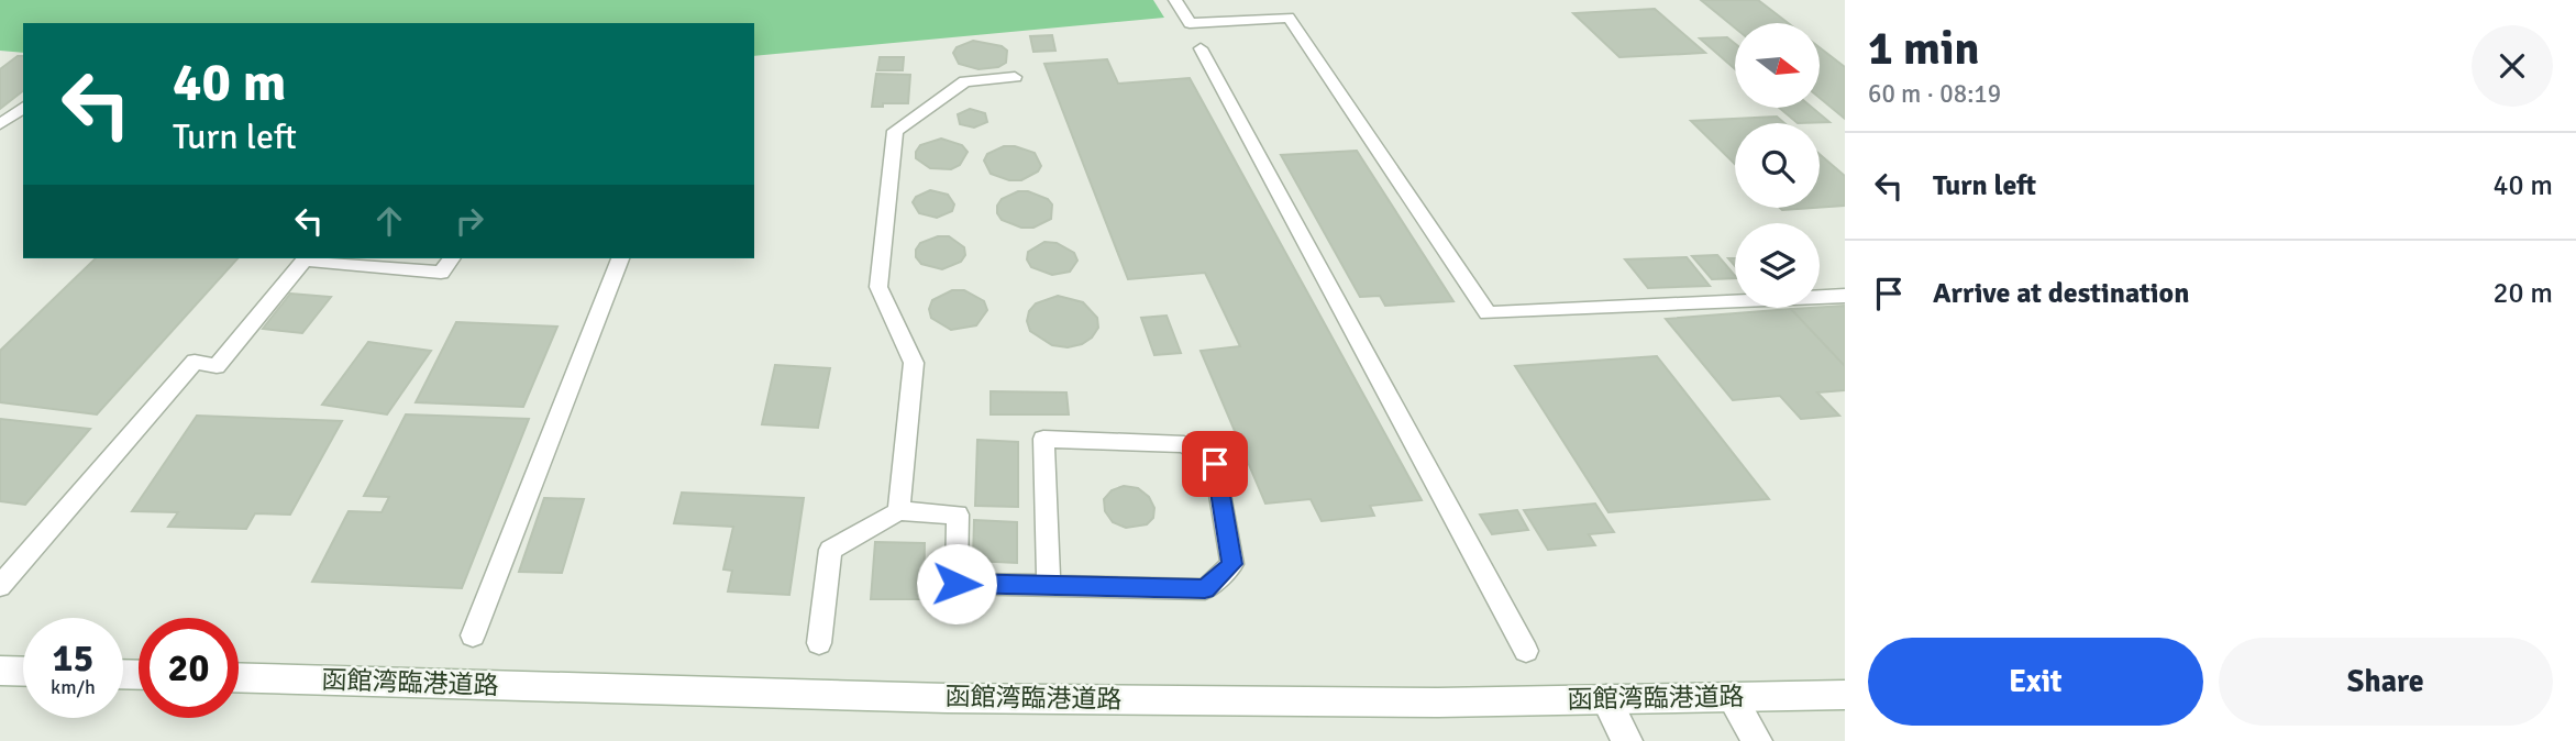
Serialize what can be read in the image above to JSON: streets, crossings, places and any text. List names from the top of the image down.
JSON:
{
  "streets": {
    "street": ["函館湾臨港道路"]
  },
  "north": "right",
  "page": {
    "heading": ["1 min", "60 m · 08:19"],
    "turn": ["40 m", "Turn left"],
    "list": [
      {
        "name": "Turn left",
        "value": "40 m"
      },
      {
        "name": "Arrive at destination",
        "value": "20 m"
      }
    ],
    "speed": "15 km/h",
    "limit": "20",
    "buttons": ["Exit", "Share"]
  }
}
